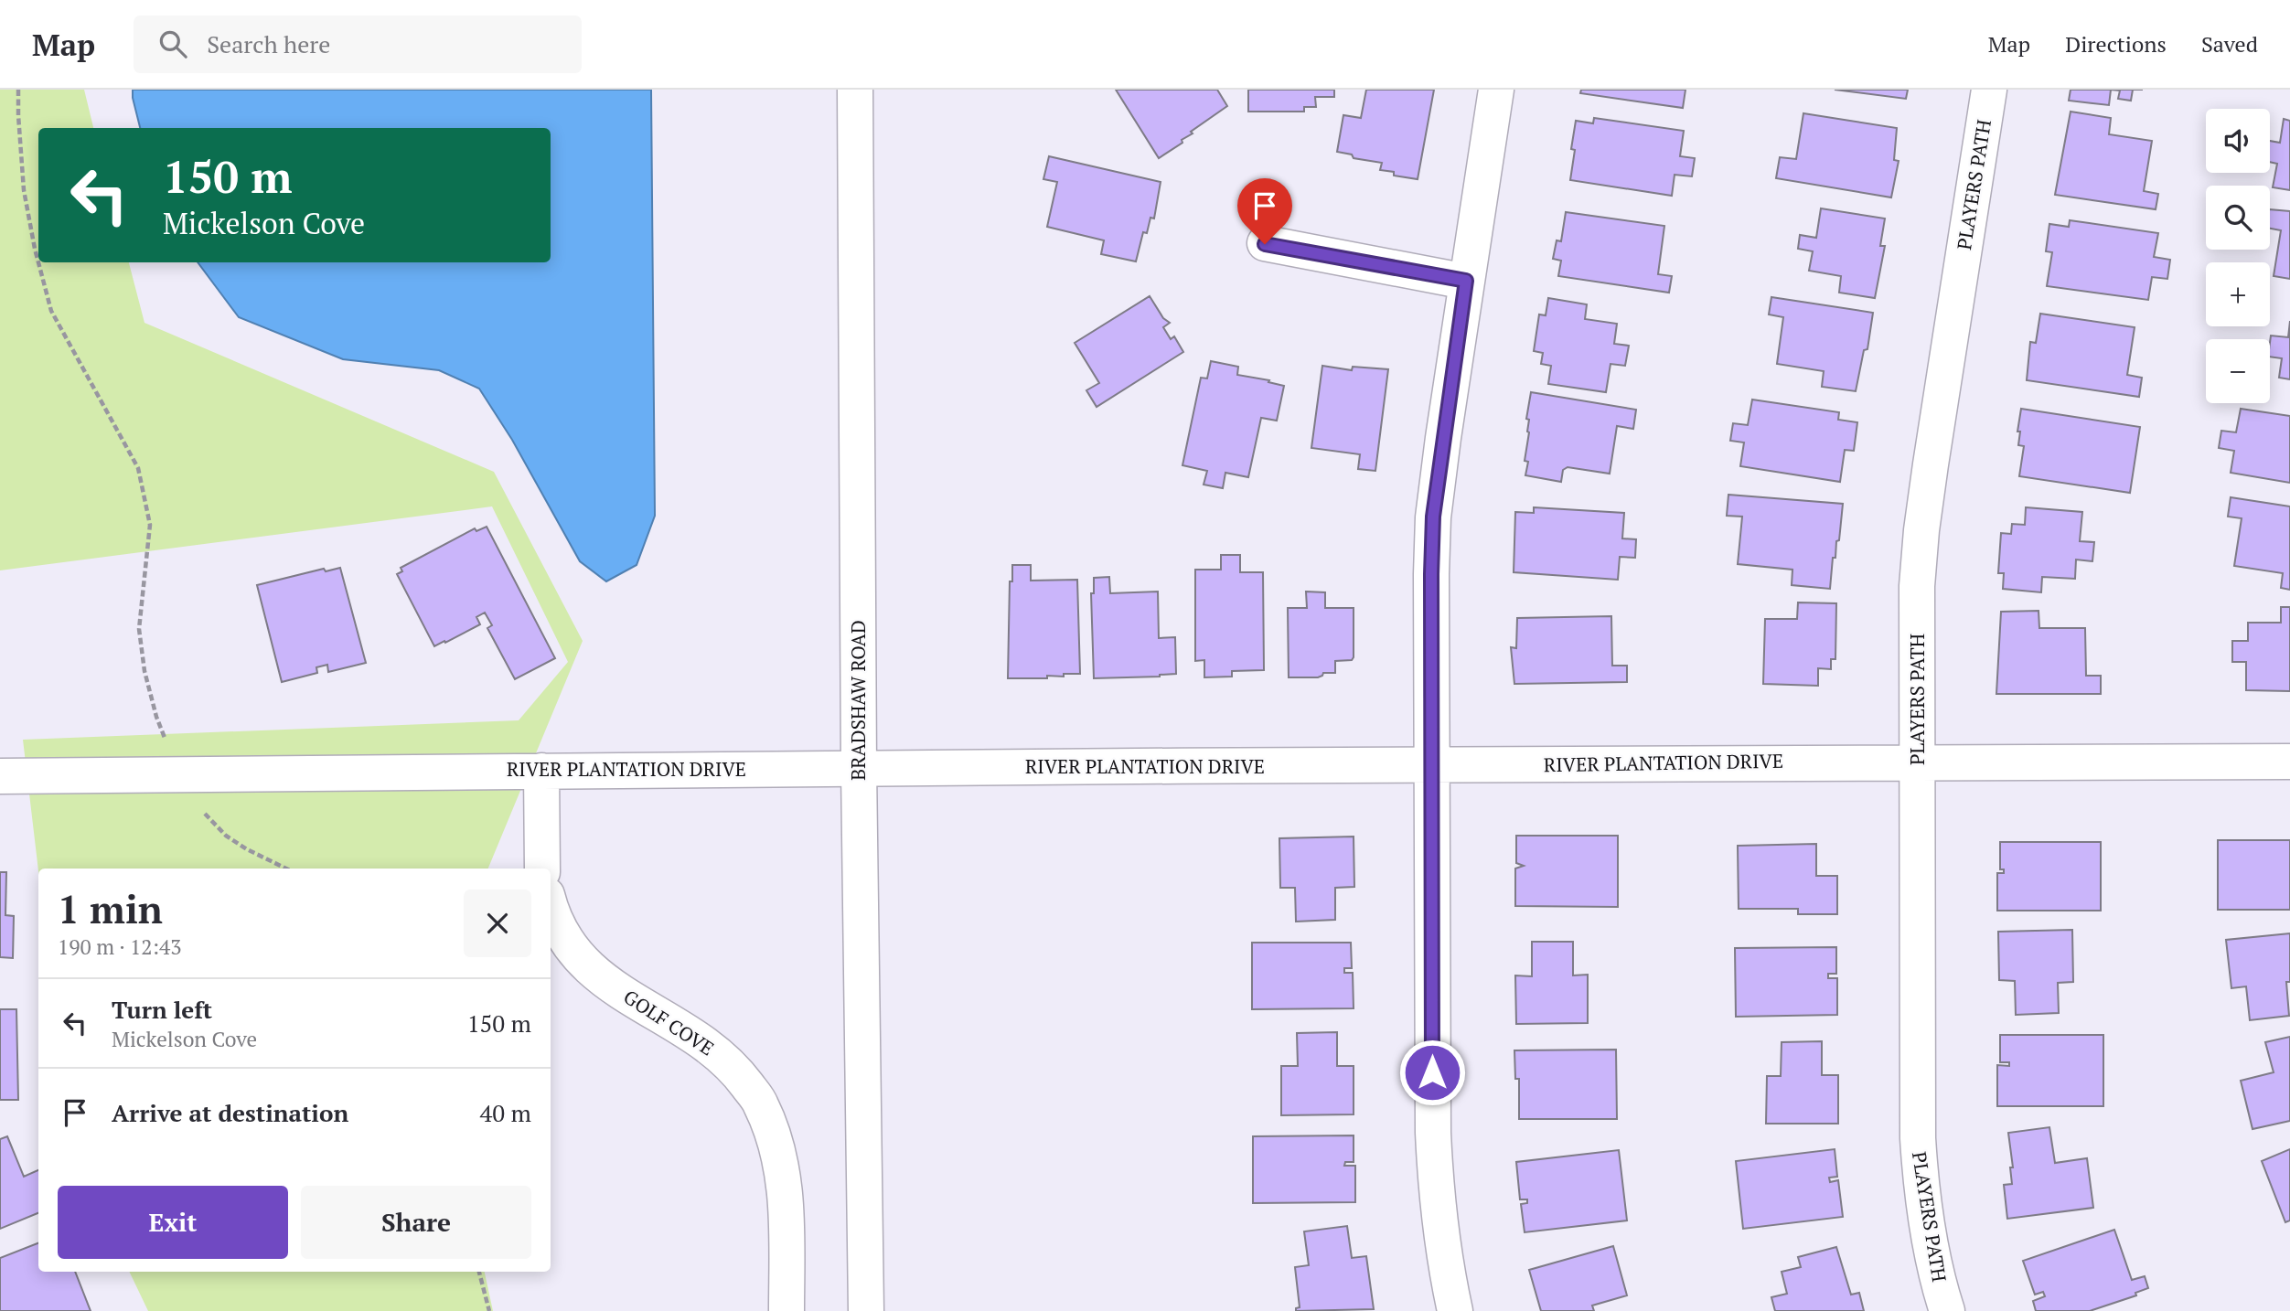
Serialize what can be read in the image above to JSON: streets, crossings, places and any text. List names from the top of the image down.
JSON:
{
  "streets": {
    "street": [
      "PLAYERS PATH",
      "BRADSHAW ROAD",
      "RIVER PLANTATION DRIVE",
      "GOLF COVE"
    ]
  },
  "crossings": [
    ["PLAYERS PATH", "RIVER PLANTATION DRIVE"],
    ["BRADSHAW ROAD", "RIVER PLANTATION DRIVE"]
  ],
  "page": {
    "header": "Map",
    "search": "Search here",
    "nav": ["Map", "Directions", "Saved"],
    "map_buttons": ["+", "−"],
    "turn": ["150 m", "Mickelson Cove"],
    "heading": ["1 min", "190 m · 12:43"],
    "list": [
      {
        "name": "Turn left",
        "note": "Mickelson Cove",
        "value": "150 m"
      },
      {
        "name": "Arrive at destination",
        "value": "40 m"
      }
    ],
    "buttons": ["Exit", "Share"]
  }
}
